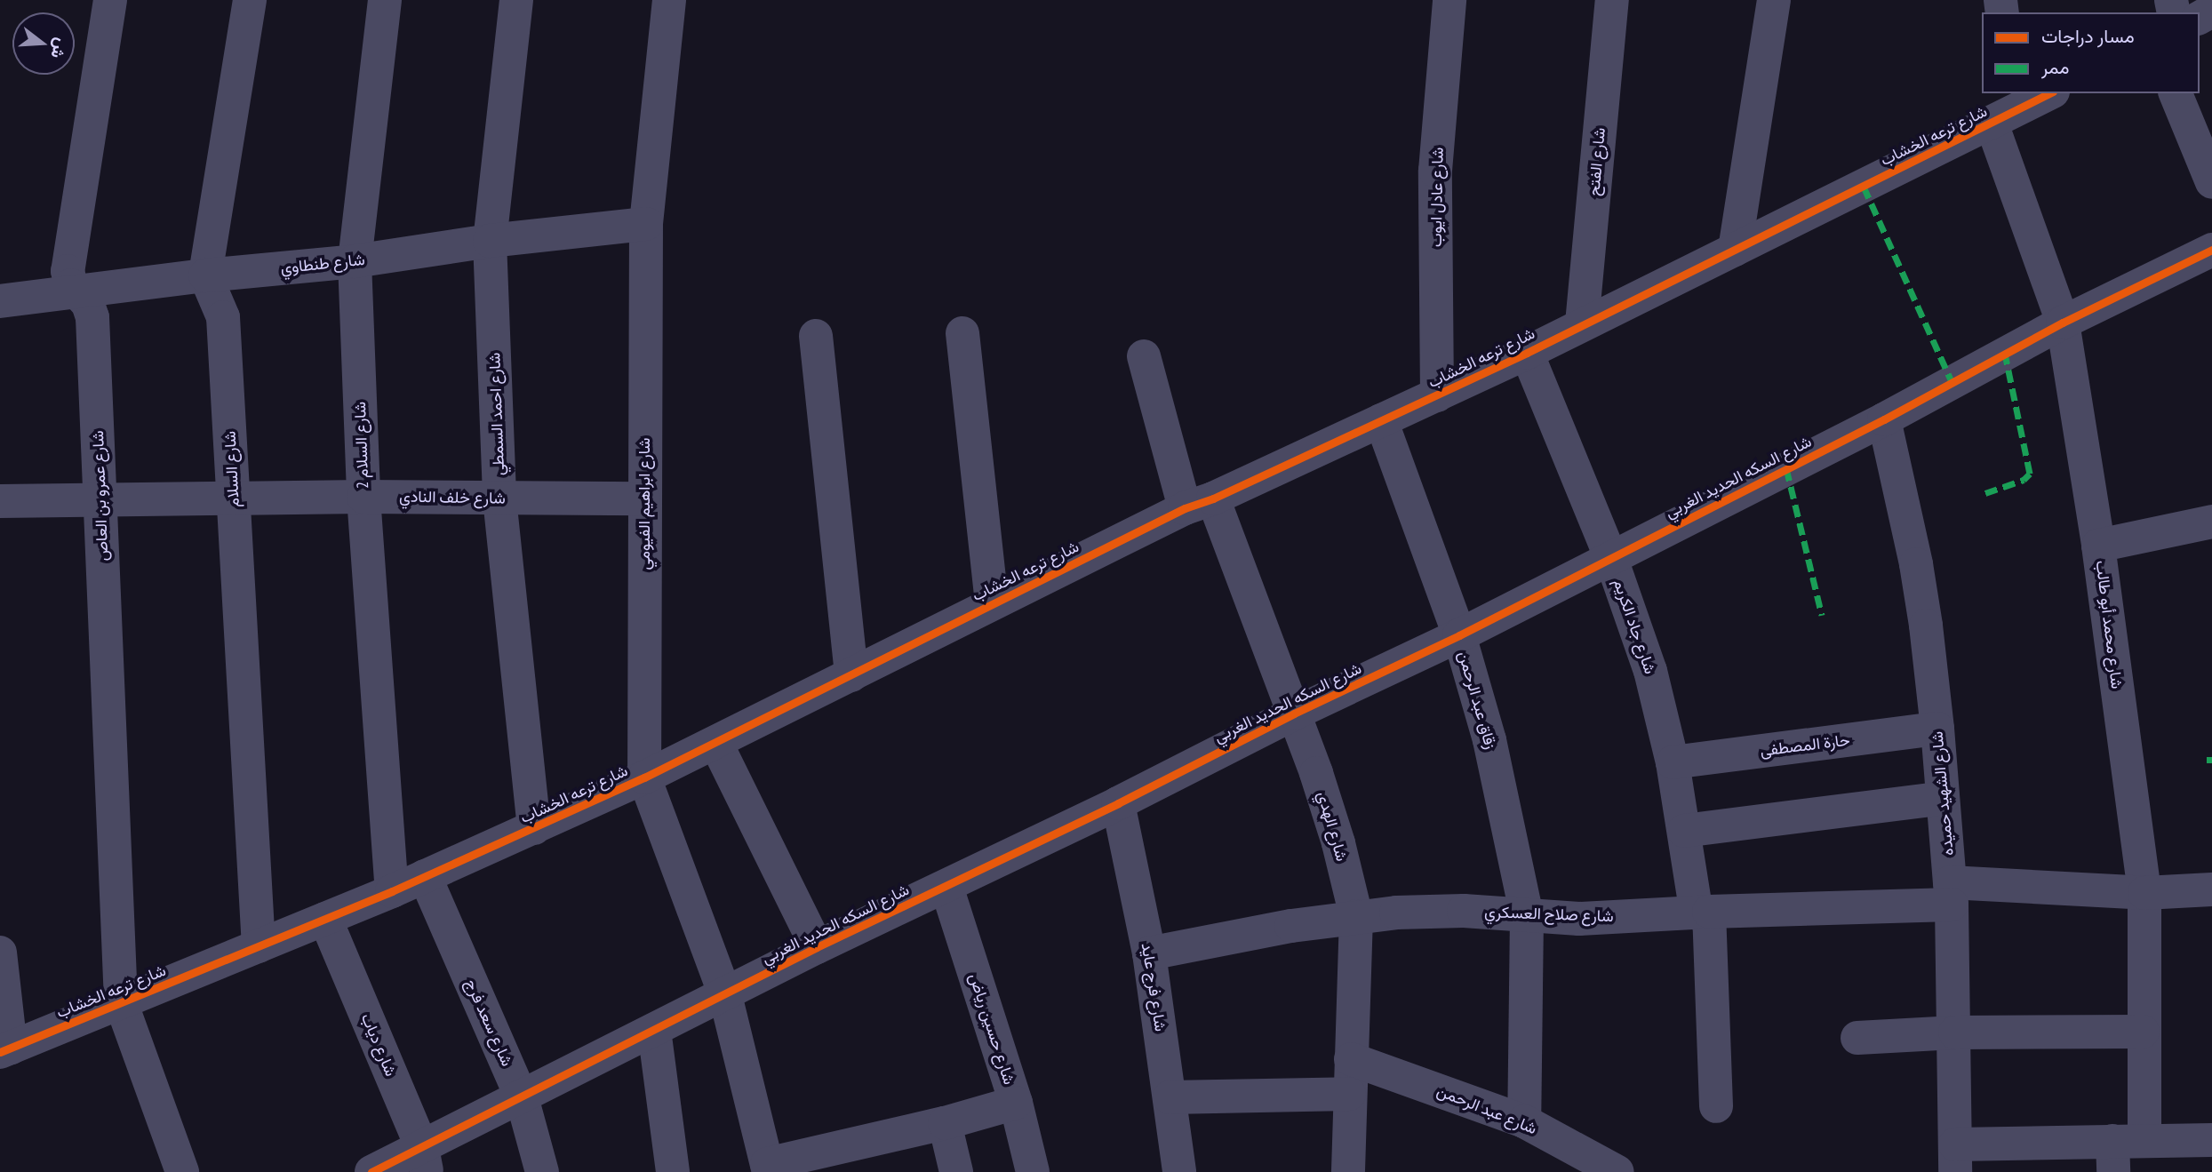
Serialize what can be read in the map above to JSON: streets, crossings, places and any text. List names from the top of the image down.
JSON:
{
  "streets": {
    "street": [
      "شارع ترعه الخشاب",
      "شارع الفتح",
      "شارع عادل ايوب",
      "شارع طنطاوي",
      "شارع احمد السمطي",
      "شارع السلام 2",
      "شارع السلام",
      "شارع السكه الحديد الغربي",
      "شارع عمرو بن العاص",
      "شارع خلف النادي",
      "شارع ابراهيم الفيومي",
      "شارع محمد أبو طالب",
      "شارع جاد الكريم",
      "زقاق عبد الرحمن",
      "حارة المصطفى",
      "شارع الشهيد حميده",
      "شارع الهدي",
      "شارع صلاح العسكري",
      "شارع فرج عايد",
      "شارع سعد فرج",
      "شارع حسين رياض",
      "شارع دياب",
      "شارع عبد الرحمن"
    ]
  },
  "crossings": [
    ["شارع ترعه الخشاب", "شارع الفتح"],
    ["شارع ترعه الخشاب", "شارع عادل ايوب"],
    ["شارع ترعه الخشاب", "شارع احمد السمطي"],
    ["شارع ترعه الخشاب", "شارع السلام 2"],
    ["شارع ترعه الخشاب", "شارع السلام"],
    ["شارع ترعه الخشاب", "شارع عمرو بن العاص"],
    ["شارع ترعه الخشاب", "شارع ابراهيم الفيومي"],
    ["شارع ترعه الخشاب", "شارع محمد أبو طالب"],
    ["شارع ترعه الخشاب", "شارع جاد الكريم"],
    ["شارع ترعه الخشاب", "زقاق عبد الرحمن"],
    ["شارع ترعه الخشاب", "شارع الهدي"],
    ["شارع ترعه الخشاب", "شارع سعد فرج"],
    ["شارع ترعه الخشاب", "شارع دياب"],
    ["شارع طنطاوي", "شارع احمد السمطي"],
    ["شارع طنطاوي", "شارع السلام 2"],
    ["شارع طنطاوي", "شارع السلام"],
    ["شارع طنطاوي", "شارع عمرو بن العاص"],
    ["شارع طنطاوي", "شارع ابراهيم الفيومي"],
    ["شارع احمد السمطي", "شارع خلف النادي"],
    ["شارع السلام 2", "شارع خلف النادي"],
    ["شارع السلام", "شارع خلف النادي"],
    ["شارع السكه الحديد الغربي", "شارع ابراهيم الفيومي"],
    ["شارع السكه الحديد الغربي", "شارع محمد أبو طالب"],
    ["شارع السكه الحديد الغربي", "شارع جاد الكريم"],
    ["شارع السكه الحديد الغربي", "زقاق عبد الرحمن"],
    ["شارع السكه الحديد الغربي", "شارع الشهيد حميده"],
    ["شارع السكه الحديد الغربي", "شارع الهدي"],
    ["شارع السكه الحديد الغربي", "شارع فرج عايد"],
    ["شارع السكه الحديد الغربي", "شارع سعد فرج"],
    ["شارع السكه الحديد الغربي", "شارع حسين رياض"],
    ["شارع السكه الحديد الغربي", "شارع دياب"],
    ["شارع عمرو بن العاص", "شارع خلف النادي"],
    ["شارع خلف النادي", "شارع ابراهيم الفيومي"],
    ["شارع محمد أبو طالب", "شارع صلاح العسكري"],
    ["شارع جاد الكريم", "حارة المصطفى"],
    ["شارع جاد الكريم", "شارع صلاح العسكري"],
    ["زقاق عبد الرحمن", "شارع صلاح العسكري"],
    ["زقاق عبد الرحمن", "شارع عبد الرحمن"],
    ["حارة المصطفى", "شارع الشهيد حميده"],
    ["شارع الشهيد حميده", "شارع صلاح العسكري"],
    ["شارع الهدي", "شارع صلاح العسكري"],
    ["شارع الهدي", "شارع عبد الرحمن"],
    ["شارع صلاح العسكري", "شارع فرج عايد"]
  ],
  "legend": ["مسار دراجات", "ممر"],
  "north": "right"
}
